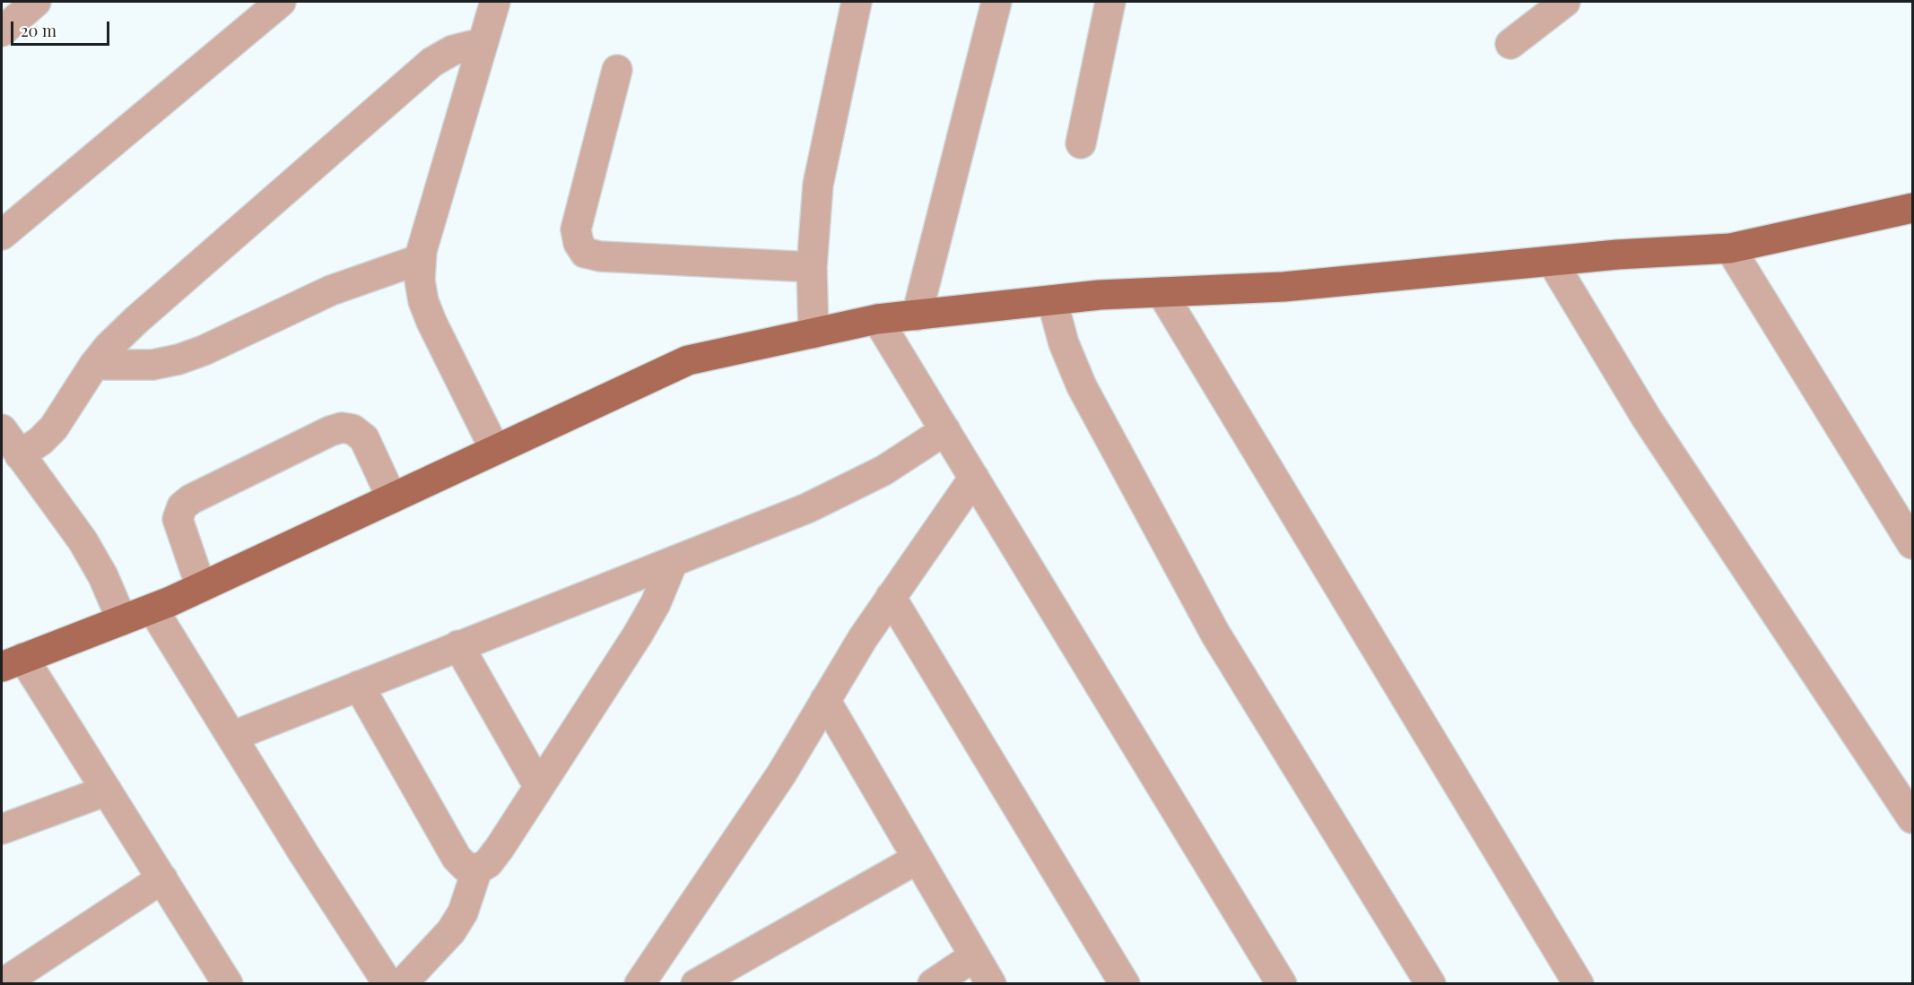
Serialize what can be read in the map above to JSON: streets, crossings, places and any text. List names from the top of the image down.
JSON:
{
  "scale_bar": "20 m"
}
